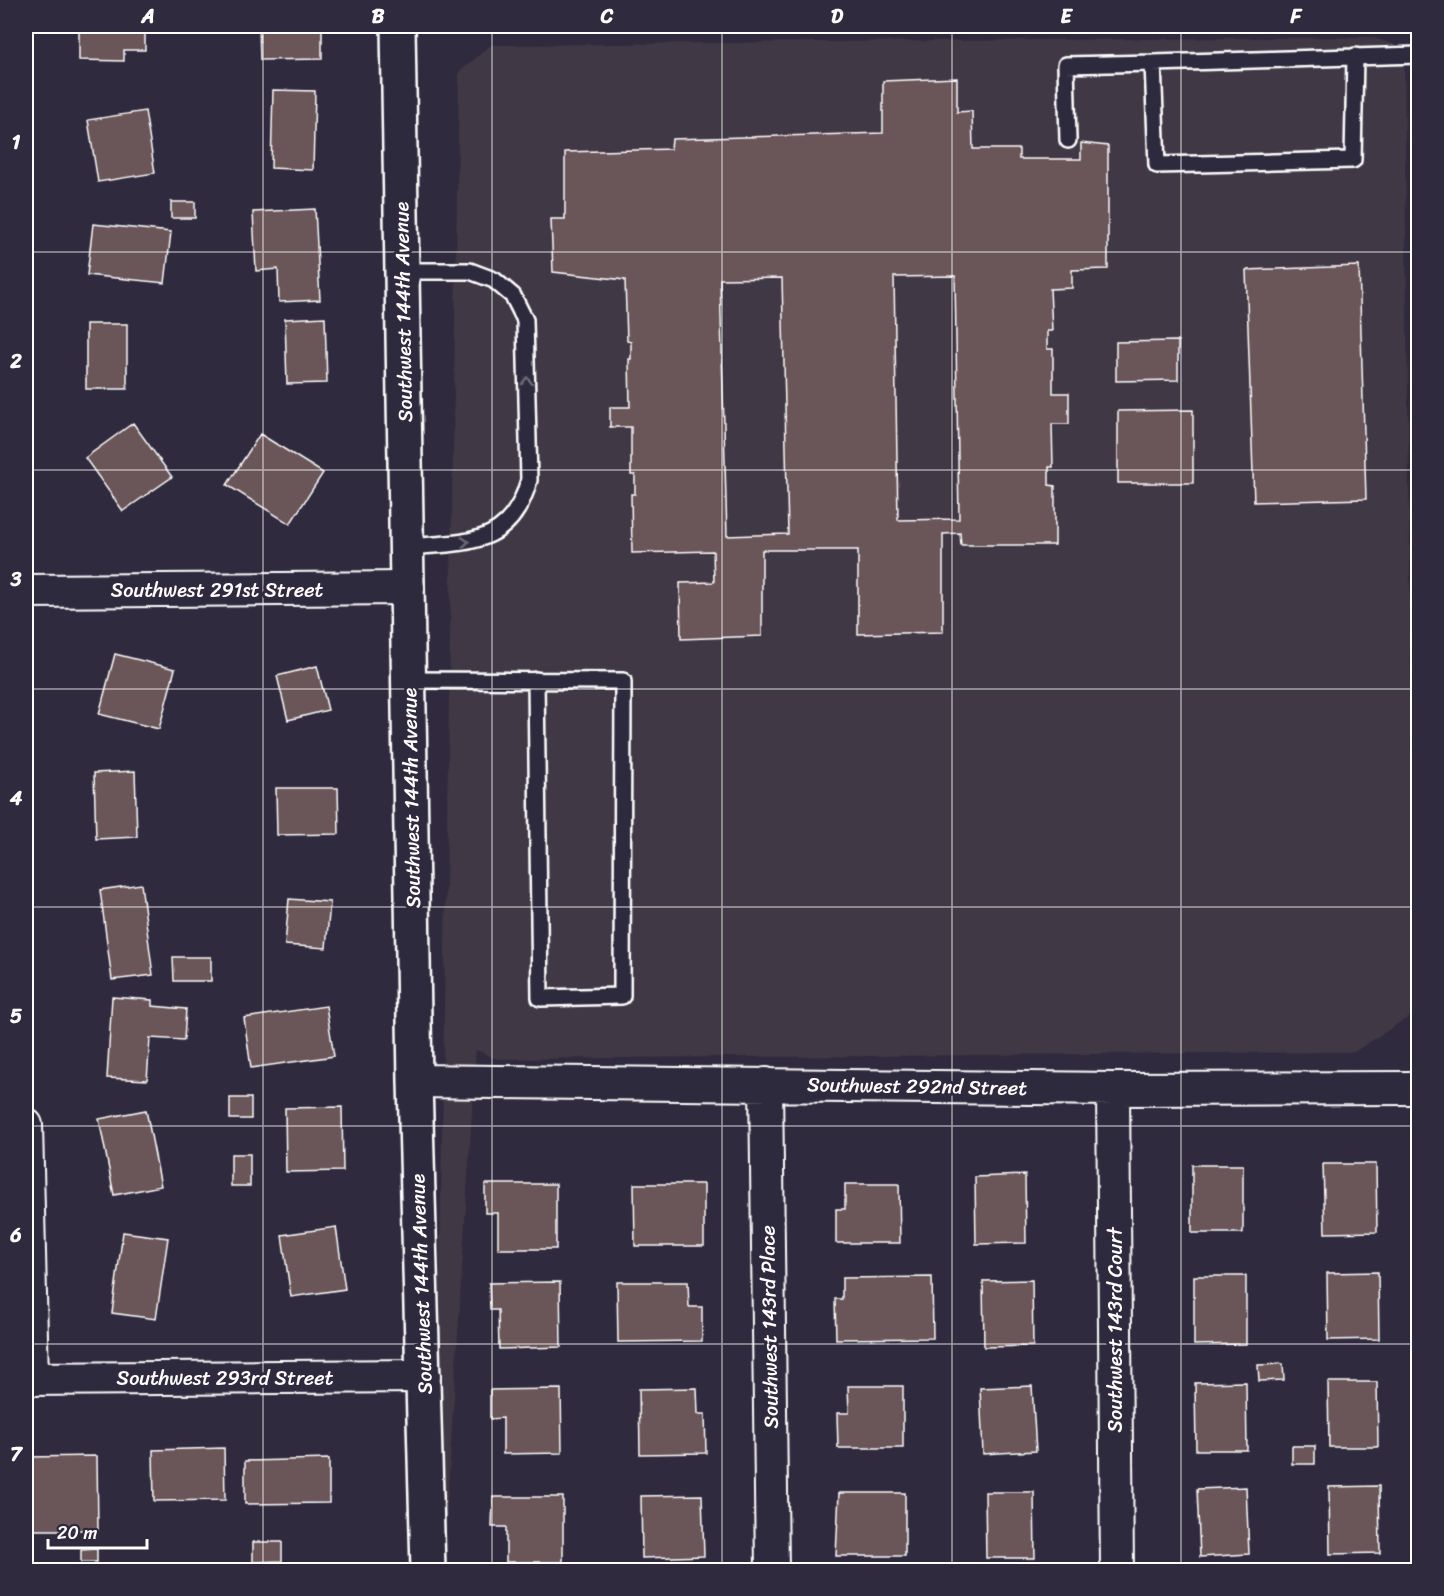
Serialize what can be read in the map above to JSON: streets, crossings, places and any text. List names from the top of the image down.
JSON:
{
  "streets": {
    "street": [
      "Southwest 144th Avenue",
      "Southwest 291st Street",
      "Southwest 292nd Street",
      "Southwest 143rd Place",
      "Southwest 143rd Court",
      "Southwest 293rd Street"
    ]
  },
  "crossings": [
    ["Southwest 144th Avenue", "Southwest 291st Street"],
    ["Southwest 144th Avenue", "Southwest 292nd Street"],
    ["Southwest 144th Avenue", "Southwest 293rd Street"],
    ["Southwest 292nd Street", "Southwest 143rd Place"],
    ["Southwest 292nd Street", "Southwest 143rd Court"]
  ],
  "scale_bar": "20 m",
  "grid": {
    "columns": [
      "A",
      "B",
      "C",
      "D",
      "E",
      "F"
    ],
    "rows": [
      "1",
      "2",
      "3",
      "4",
      "5",
      "6",
      "7"
    ]
  }
}
